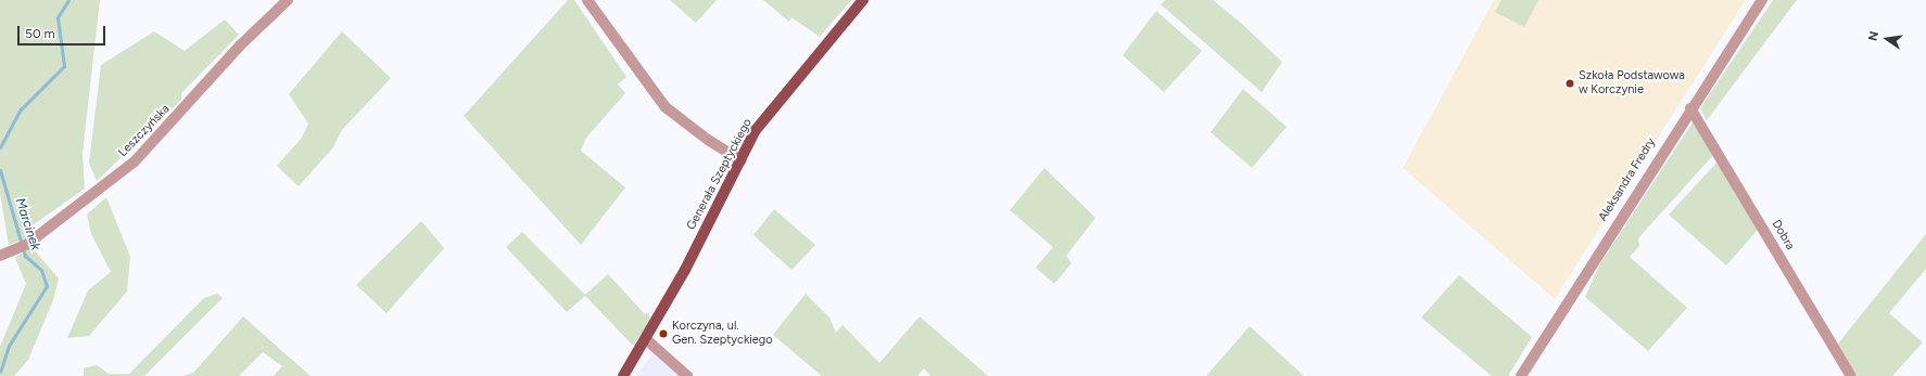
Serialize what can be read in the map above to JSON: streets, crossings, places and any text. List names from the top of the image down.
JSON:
{
  "streets": {
    "main road": ["Generała Szeptyckiego"],
    "street": ["Leszczyńska", "Aleksandra Fredry", "Dobra"]
  },
  "crossings": [
    ["Aleksandra Fredry", "Dobra"]
  ],
  "water": ["Marcinek"],
  "places": ["Szkoła Podstawowa w Korczynie", "Korczyna, ul. Gen. Szeptyckiego"],
  "scale_bar": "50 m",
  "north": "left"
}
